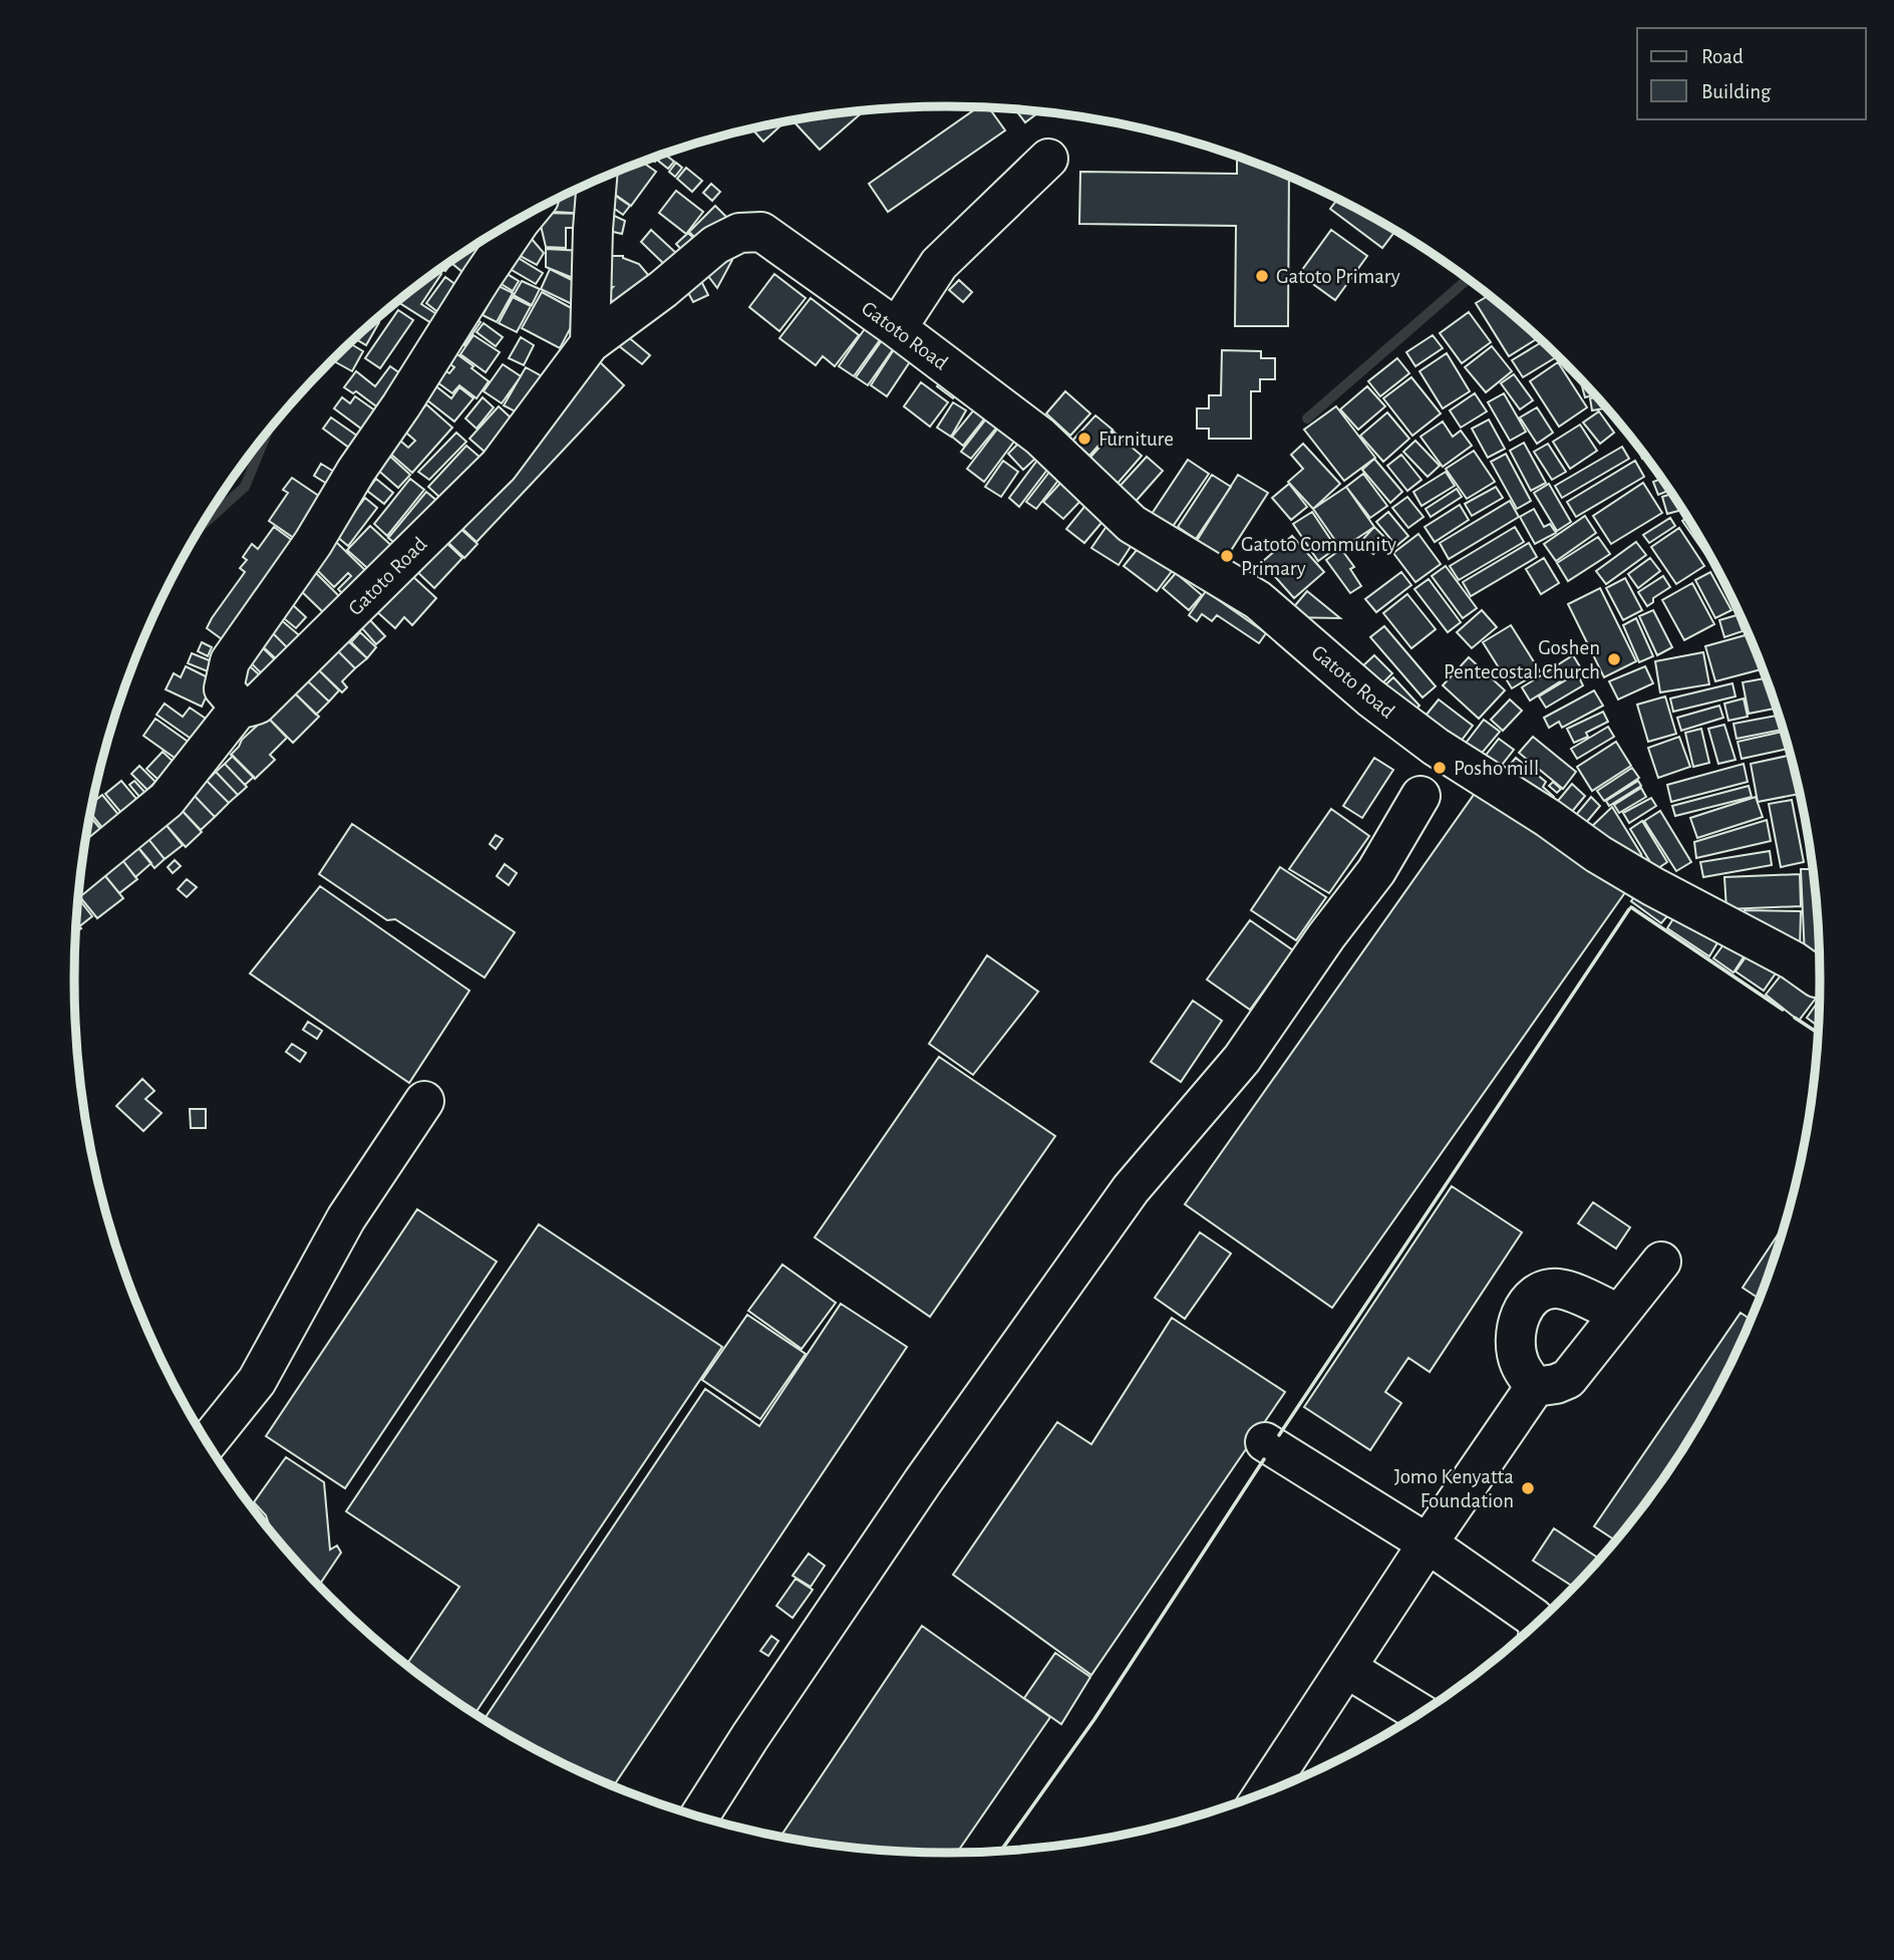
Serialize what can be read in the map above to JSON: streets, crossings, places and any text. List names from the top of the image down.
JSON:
{
  "streets": {
    "street": ["Gatoto Road"]
  },
  "places": [
    "Gatoto Primary",
    "Furniture",
    "Gatoto Community Primary",
    "Goshen Pentecostal Church",
    "Posho mill",
    "Jomo Kenyatta Foundation"
  ],
  "legend": ["Road", "Building"]
}
